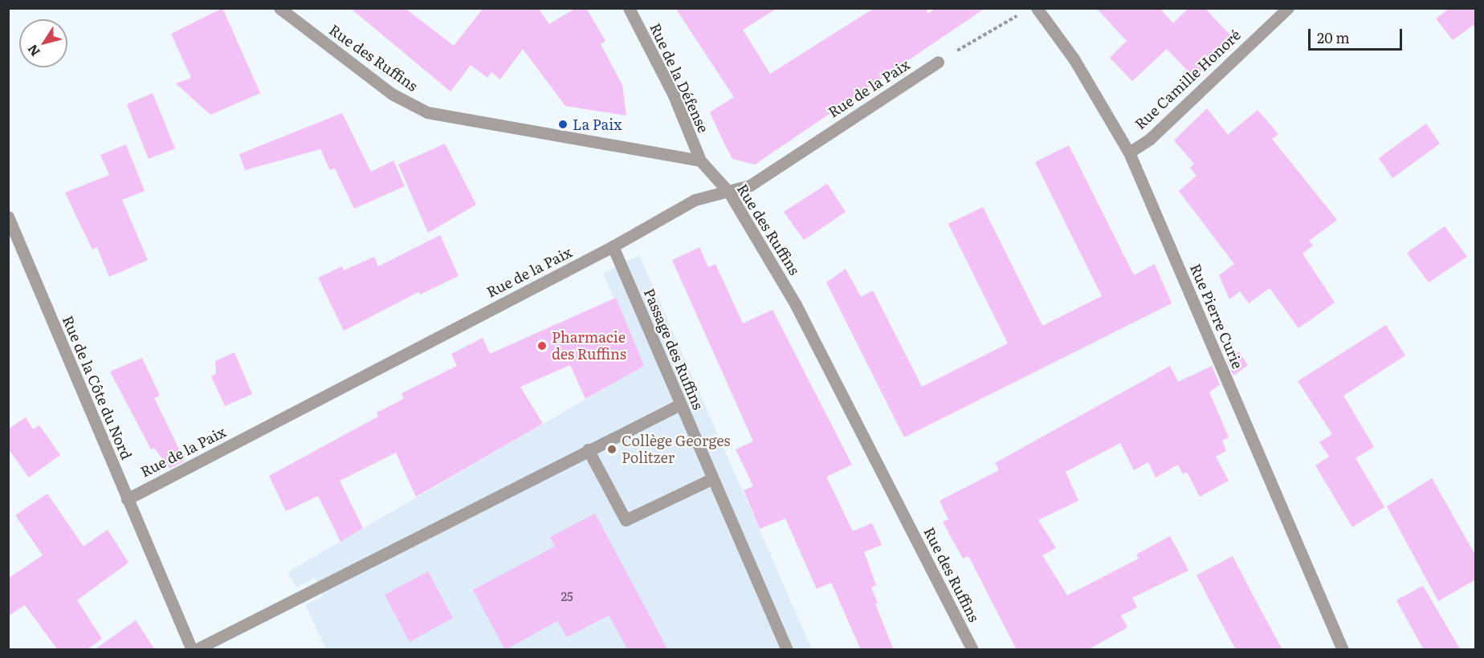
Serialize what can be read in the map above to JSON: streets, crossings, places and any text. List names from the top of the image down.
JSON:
{
  "streets": {
    "street": [
      "Rue des Ruffins",
      "Rue de la Défense",
      "Rue Camille Honoré",
      "Rue de la Paix",
      "Rue Pierre Curie",
      "Passage des Ruffins",
      "Rue de la Côte du Nord"
    ]
  },
  "crossings": [
    ["Rue des Ruffins", "Rue de la Défense"],
    ["Rue des Ruffins", "Rue de la Paix"],
    ["Rue Camille Honoré", "Rue Pierre Curie"],
    ["Rue de la Paix", "Passage des Ruffins"],
    ["Rue de la Paix", "Rue de la Côte du Nord"]
  ],
  "places": ["La Paix", "Pharmacie des Ruffins", "Collège Georges Politzer"],
  "house_numbers": ["25"],
  "scale_bar": "20 m",
  "north": "bottom left"
}
